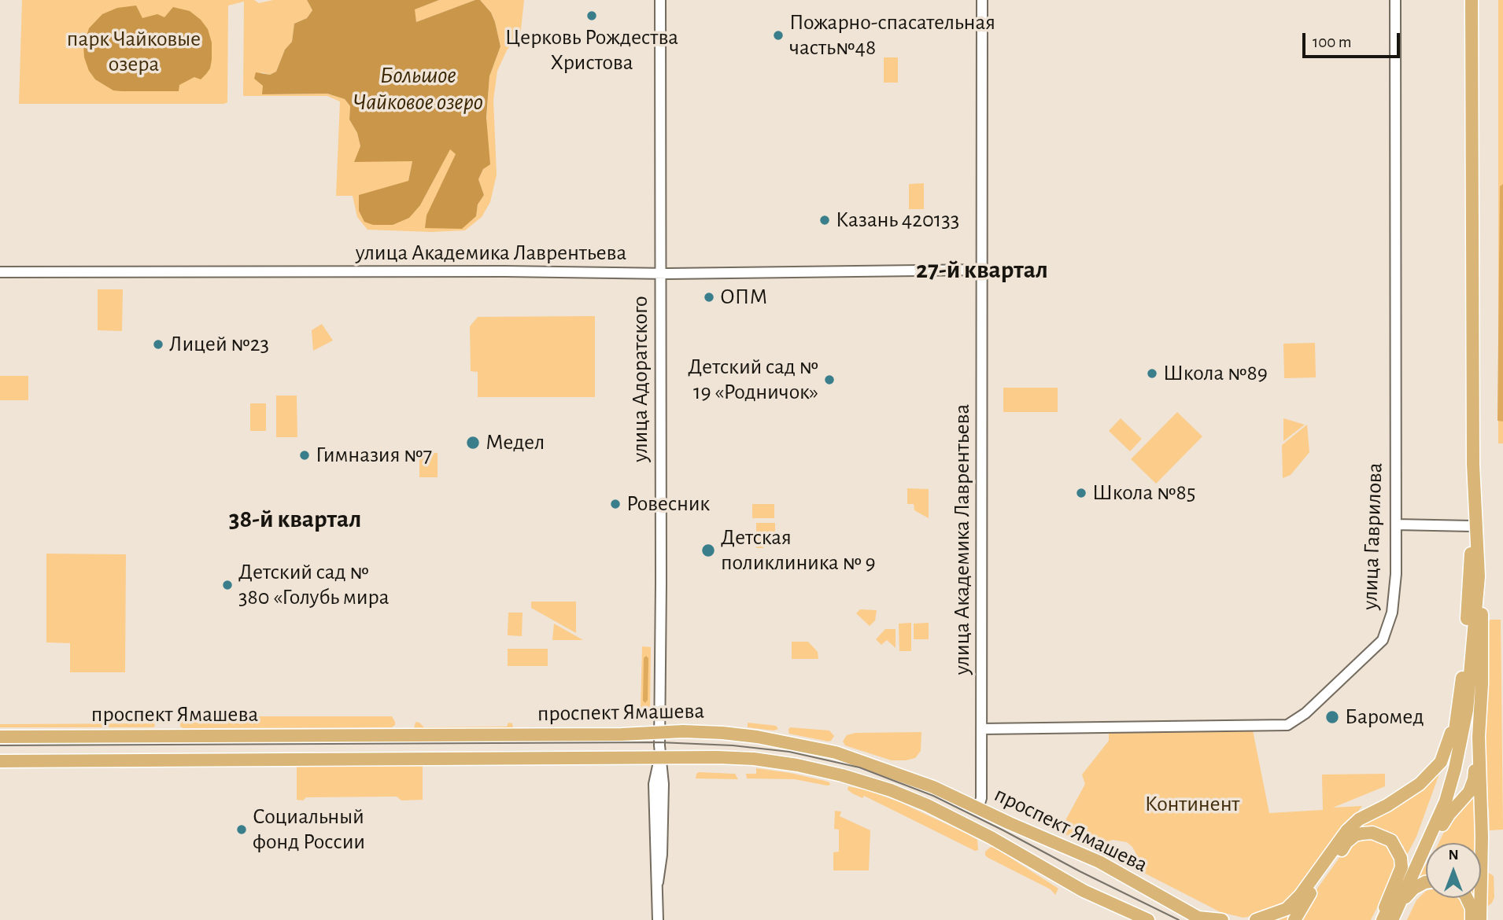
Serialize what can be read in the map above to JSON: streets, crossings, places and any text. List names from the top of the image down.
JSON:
{
  "streets": {
    "main road": ["проспект Ямашева"],
    "street": ["улица Академика Лаврентьева", "улица Адоратского", "улица Гаврилова"]
  },
  "crossings": [
    ["улица Академика Лаврентьева", "улица Адоратского"],
    ["улица Академика Лаврентьева", "улица Гаврилова"],
    ["улица Академика Лаврентьева", "проспект Ямашева"],
    ["улица Адоратского", "проспект Ямашева"]
  ],
  "districts": ["27-й квартал", "38-й квартал"],
  "water": ["Большое Чайковое озеро"],
  "parks": ["парк Чайковые озера", "Континент"],
  "places": [
    "Церковь Рождества Христова",
    "Пожарно-спасательная часть№48",
    "Казань 420133",
    "ОПМ",
    "Лицей №23",
    "Школа №89",
    "Детский сад № 19 «Родничок»",
    "Медел",
    "Гимназия №7",
    "Школа №85",
    "Ровесник",
    "Детская поликлиника № 9",
    "Детский сад № 380 «Голубь мира",
    "Баромед",
    "Социальный фонд России"
  ],
  "scale_bar": "100 m",
  "north": "top"
}
